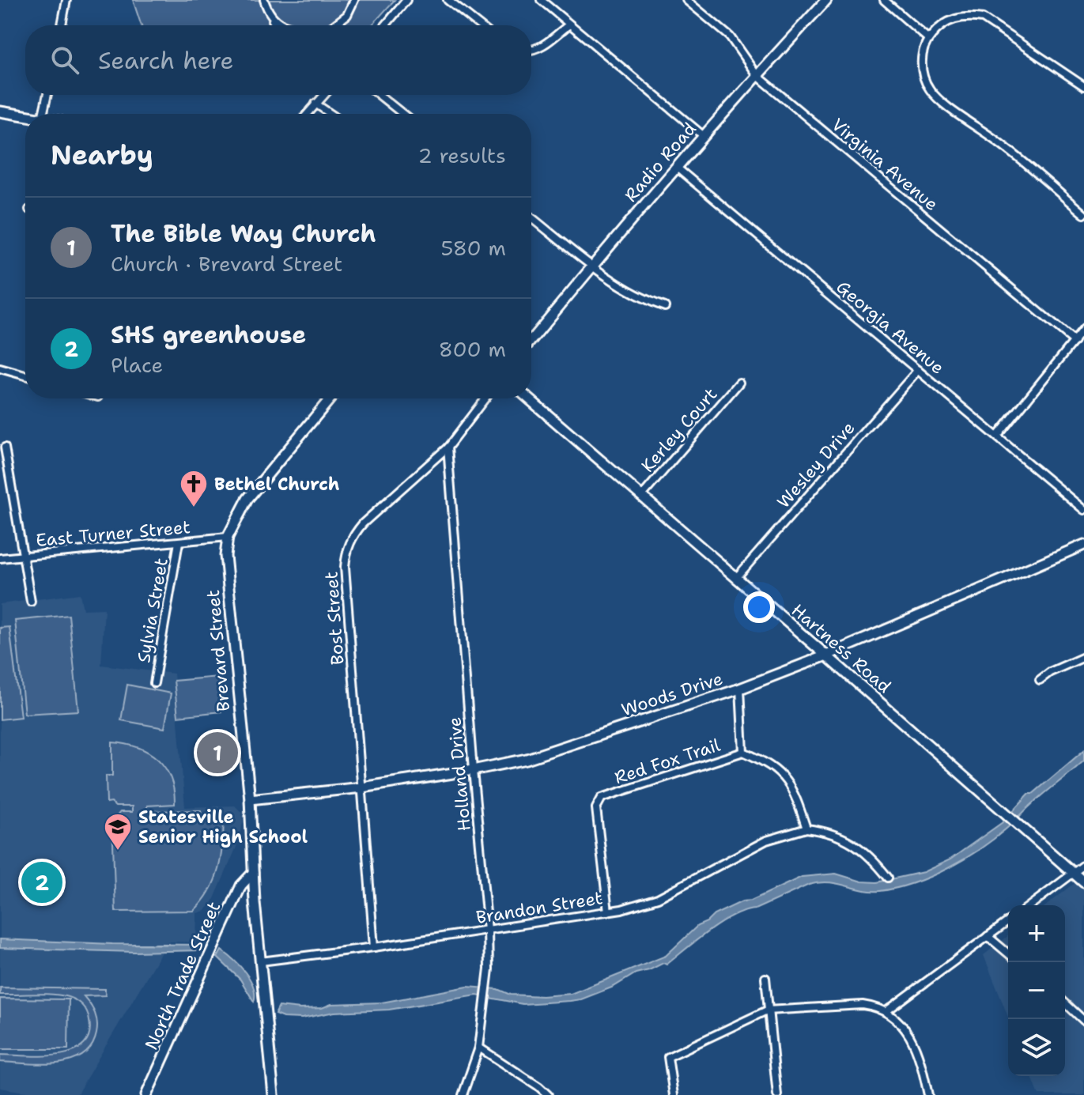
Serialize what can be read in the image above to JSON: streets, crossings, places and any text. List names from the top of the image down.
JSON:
{
  "streets": {
    "street": [
      "Radio Road",
      "Virginia Avenue",
      "Georgia Avenue",
      "Kerley Court",
      "Wesley Drive",
      "East Turner Street",
      "Sylvia Street",
      "Bost Street",
      "Hartness Road",
      "Brevard Street",
      "Woods Drive",
      "Red Fox Trail",
      "Holland Drive",
      "Brandon Street",
      "North Trade Street"
    ]
  },
  "crossings": [
    ["Radio Road", "Virginia Avenue"],
    ["Radio Road", "Georgia Avenue"],
    ["Georgia Avenue", "Wesley Drive"],
    ["Kerley Court", "Hartness Road"],
    ["Wesley Drive", "Hartness Road"],
    ["East Turner Street", "Sylvia Street"],
    ["East Turner Street", "Brevard Street"],
    ["Bost Street", "Woods Drive"],
    ["Bost Street", "Holland Drive"],
    ["Bost Street", "Brandon Street"],
    ["Hartness Road", "Woods Drive"],
    ["Brevard Street", "Woods Drive"],
    ["Brevard Street", "Brandon Street"],
    ["Brevard Street", "North Trade Street"],
    ["Woods Drive", "Holland Drive"],
    ["Red Fox Trail", "Brandon Street"],
    ["Holland Drive", "Brandon Street"]
  ],
  "places": {
    "church": ["Bethel Church"],
    "school or university": ["Statesville Senior High School"]
  },
  "page": {
    "search": "Search here",
    "heading": ["Nearby", "2 results"],
    "list": [
      {
        "mark": "1",
        "name": "The Bible Way Church",
        "note": "Church · Brevard Street",
        "value": "580 m"
      },
      {
        "mark": "2",
        "name": "SHS greenhouse",
        "note": "Place",
        "value": "800 m"
      }
    ],
    "pins": ["1", "2"],
    "map_buttons": ["+", "−"]
  }
}
